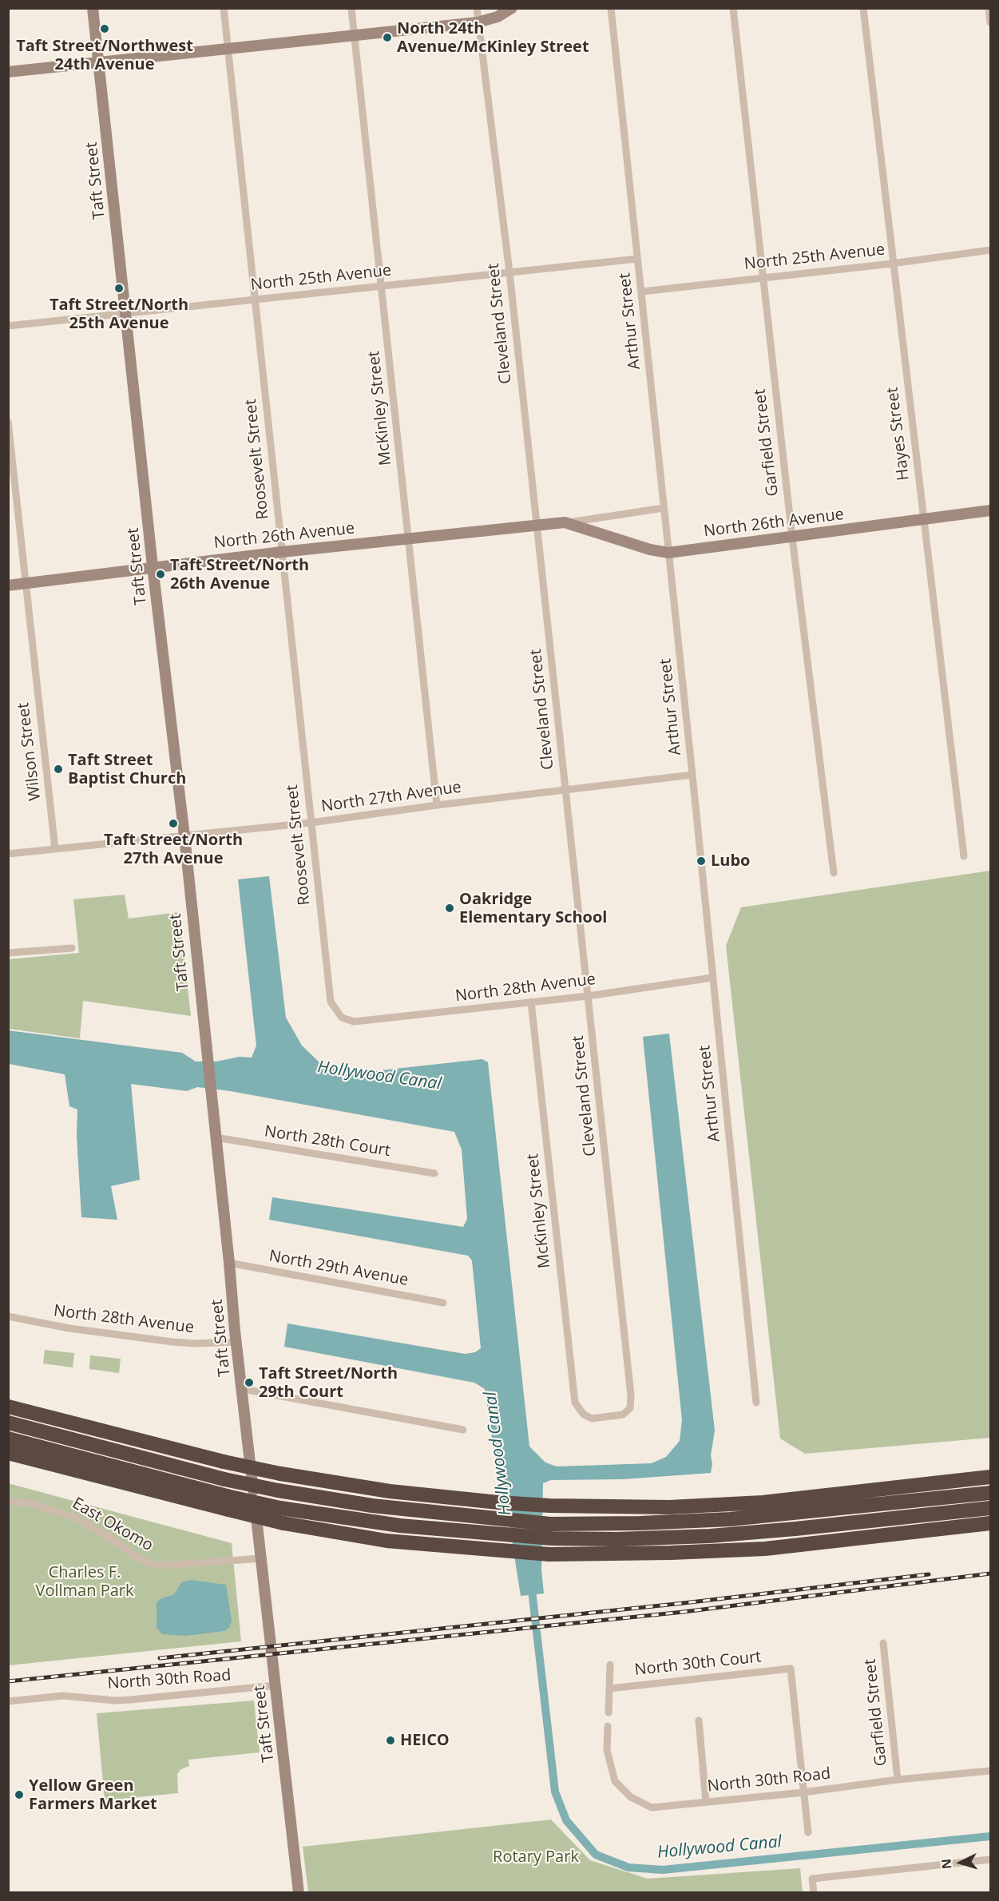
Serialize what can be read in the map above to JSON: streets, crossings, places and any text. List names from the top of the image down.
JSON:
{
  "streets": {
    "street": [
      "Taft Street",
      "North 25th Avenue",
      "Arthur Street",
      "Cleveland Street",
      "McKinley Street",
      "Hayes Street",
      "Garfield Street",
      "Roosevelt Street",
      "North 26th Avenue",
      "Wilson Street",
      "North 27th Avenue",
      "North 28th Avenue",
      "North 28th Court",
      "North 29th Avenue",
      "East Okomo",
      "North 30th Court",
      "North 30th Road"
    ]
  },
  "crossings": [
    ["Taft Street", "North 25th Avenue"],
    ["Taft Street", "North 26th Avenue"],
    ["Taft Street", "North 27th Avenue"],
    ["Taft Street", "North 28th Avenue"],
    ["Taft Street", "North 28th Court"],
    ["Taft Street", "North 29th Avenue"],
    ["Taft Street", "East Okomo"],
    ["Taft Street", "North 30th Road"],
    ["North 25th Avenue", "Arthur Street"],
    ["North 25th Avenue", "Cleveland Street"],
    ["North 25th Avenue", "McKinley Street"],
    ["North 25th Avenue", "Hayes Street"],
    ["North 25th Avenue", "Garfield Street"],
    ["North 25th Avenue", "Roosevelt Street"],
    ["Arthur Street", "North 26th Avenue"],
    ["Arthur Street", "North 27th Avenue"],
    ["Arthur Street", "North 28th Avenue"],
    ["Cleveland Street", "McKinley Street"],
    ["Cleveland Street", "North 26th Avenue"],
    ["Cleveland Street", "North 27th Avenue"],
    ["Cleveland Street", "North 28th Avenue"],
    ["McKinley Street", "North 26th Avenue"],
    ["McKinley Street", "North 27th Avenue"],
    ["McKinley Street", "North 28th Avenue"],
    ["Hayes Street", "North 26th Avenue"],
    ["Garfield Street", "North 26th Avenue"],
    ["Garfield Street", "North 30th Road"],
    ["Roosevelt Street", "North 26th Avenue"],
    ["Roosevelt Street", "North 27th Avenue"],
    ["Roosevelt Street", "North 28th Avenue"],
    ["North 26th Avenue", "Wilson Street"],
    ["Wilson Street", "North 27th Avenue"],
    ["North 30th Court", "North 30th Road"]
  ],
  "water": ["Hollywood Canal"],
  "parks": ["Charles F. Vollman Park", "Rotary Park"],
  "places": [
    "Taft Street/Northwest 24th Avenue",
    "North 24th Avenue/McKinley Street",
    "Taft Street/North 25th Avenue",
    "Taft Street/North 26th Avenue",
    "Taft Street Baptist Church",
    "Taft Street/North 27th Avenue",
    "Lubo",
    "Oakridge Elementary School",
    "Taft Street/North 29th Court",
    "HEICO",
    "Yellow Green Farmers Market"
  ],
  "north": "left"
}
